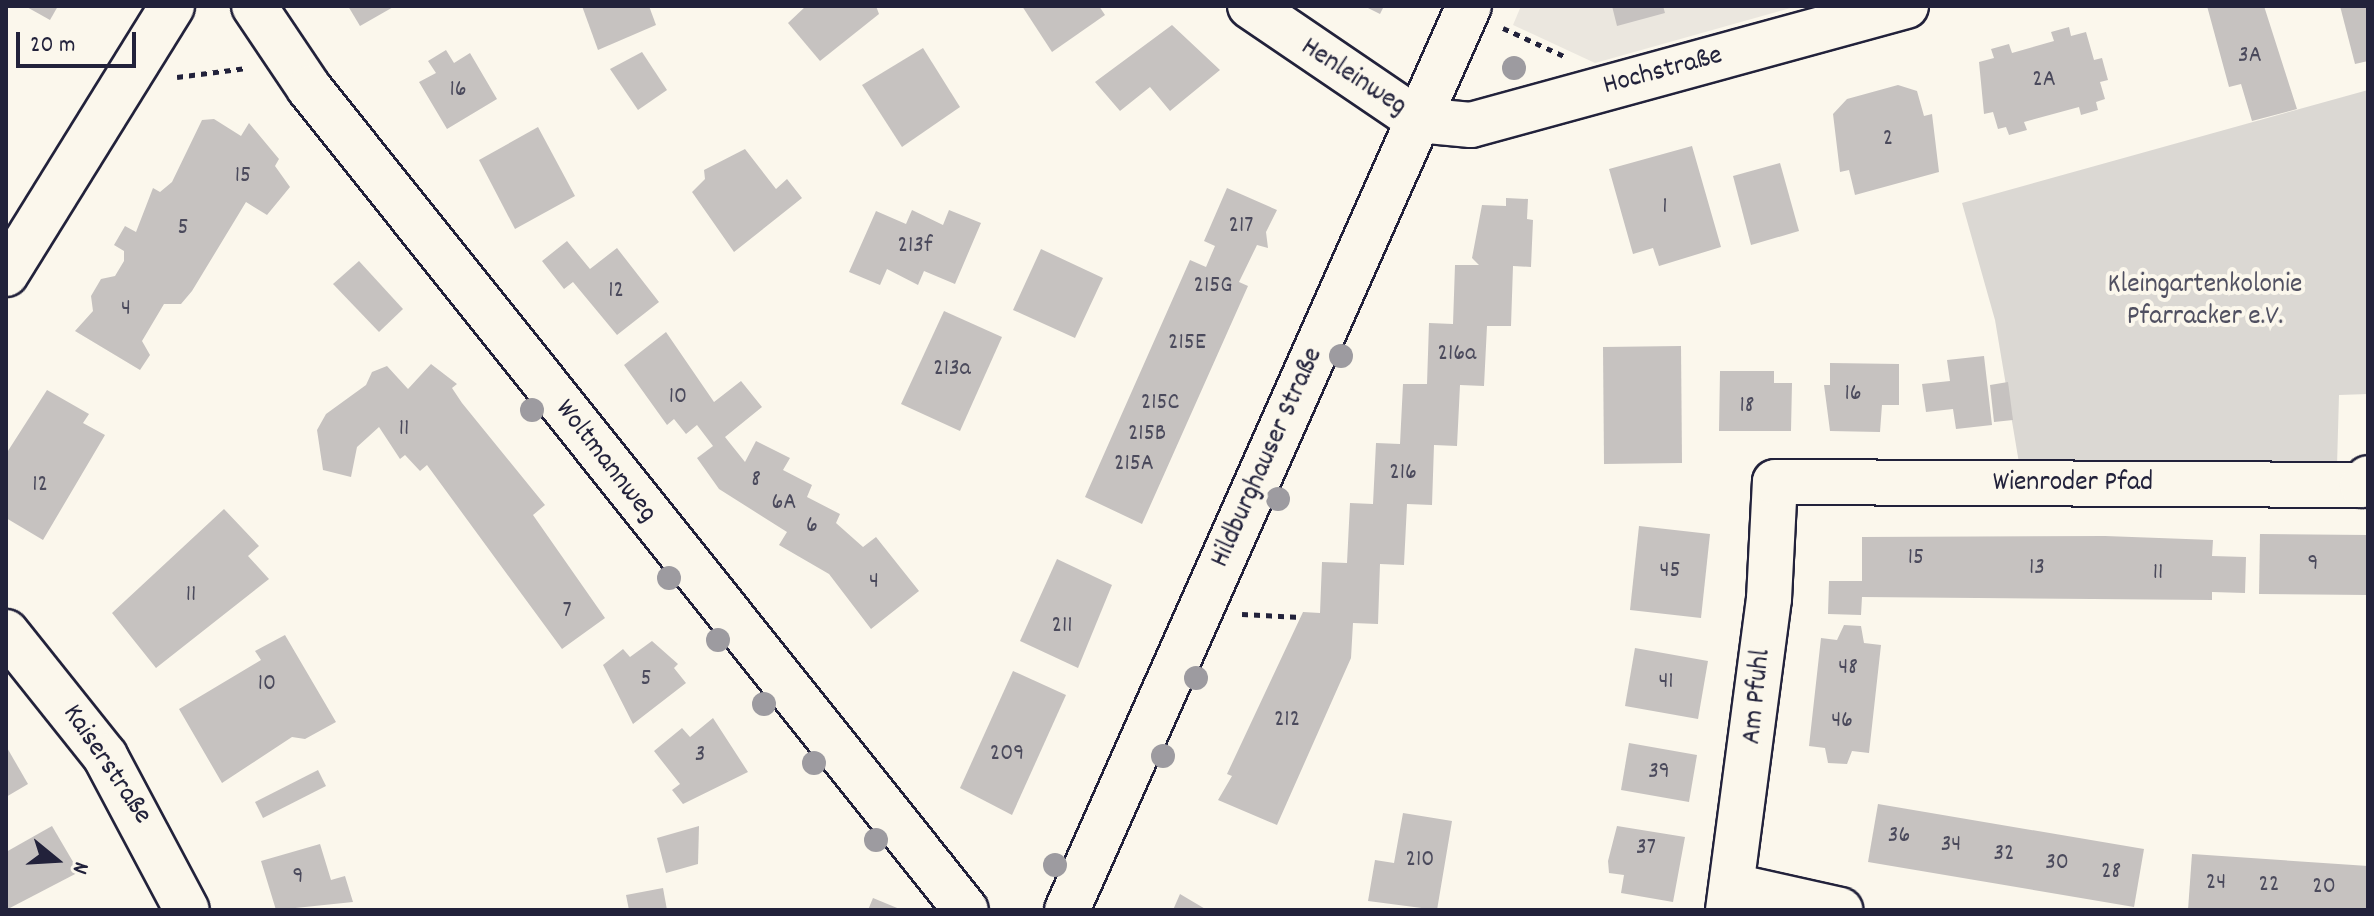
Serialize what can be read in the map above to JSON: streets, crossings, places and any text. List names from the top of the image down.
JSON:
{
  "streets": {
    "street": [
      "Hochstraße",
      "Henleinweg",
      "Hildburghauser Straße",
      "Woltmannweg",
      "Wienroder Pfad",
      "Am Pfuhl",
      "Kaiserstraße"
    ]
  },
  "crossings": [
    ["Hochstraße", "Henleinweg"],
    ["Hochstraße", "Hildburghauser Straße"],
    ["Henleinweg", "Hildburghauser Straße"],
    ["Wienroder Pfad", "Am Pfuhl"]
  ],
  "parks": ["Kleingartenkolonie Pfarracker e.V."],
  "house_numbers": [
    "3A",
    "2A",
    "16",
    "2",
    "15",
    "1",
    "217",
    "5",
    "213f",
    "215G",
    "12",
    "4",
    "215E",
    "216a",
    "213a",
    "16",
    "10",
    "215C",
    "18",
    "11",
    "215B",
    "215A",
    "216",
    "8",
    "12",
    "6A",
    "6",
    "15",
    "9",
    "13",
    "45",
    "11",
    "4",
    "11",
    "7",
    "211",
    "48",
    "5",
    "41",
    "10",
    "212",
    "46",
    "209",
    "3",
    "39",
    "36",
    "34",
    "37",
    "32",
    "210",
    "30",
    "28",
    "9",
    "24",
    "22",
    "20"
  ],
  "scale_bar": "20 m",
  "north": "right"
}
